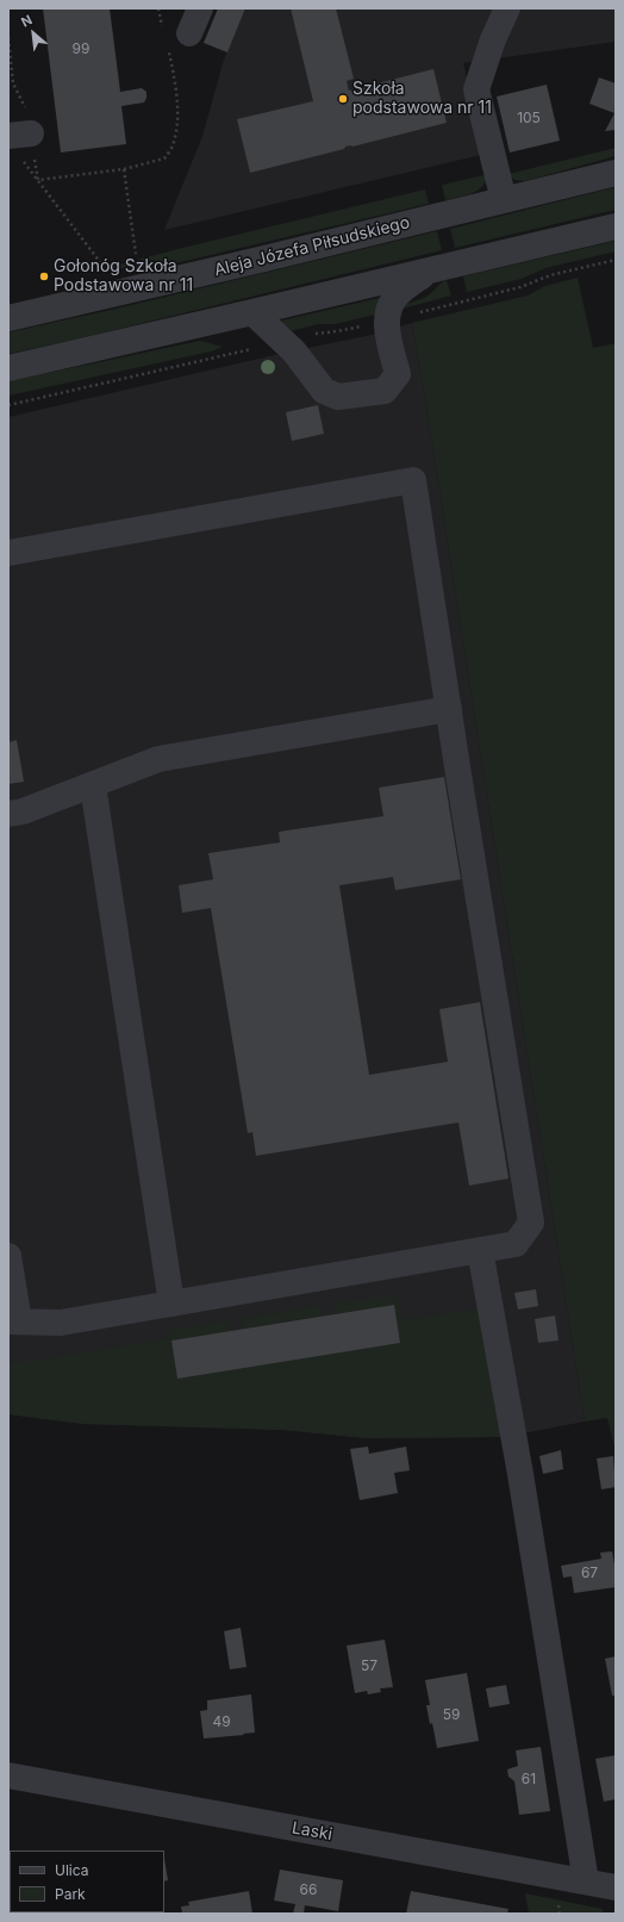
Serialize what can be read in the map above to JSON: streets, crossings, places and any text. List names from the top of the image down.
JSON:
{
  "streets": {
    "street": ["Aleja Józefa Piłsudskiego", "Laski"]
  },
  "places": ["Szkoła podstawowa nr 11", "Gołonóg Szkoła Podstawowa nr 11"],
  "house_numbers": [
    "99",
    "105",
    "67",
    "57",
    "59",
    "49",
    "61",
    "66"
  ],
  "legend": ["Ulica", "Park"],
  "north": "top left"
}
